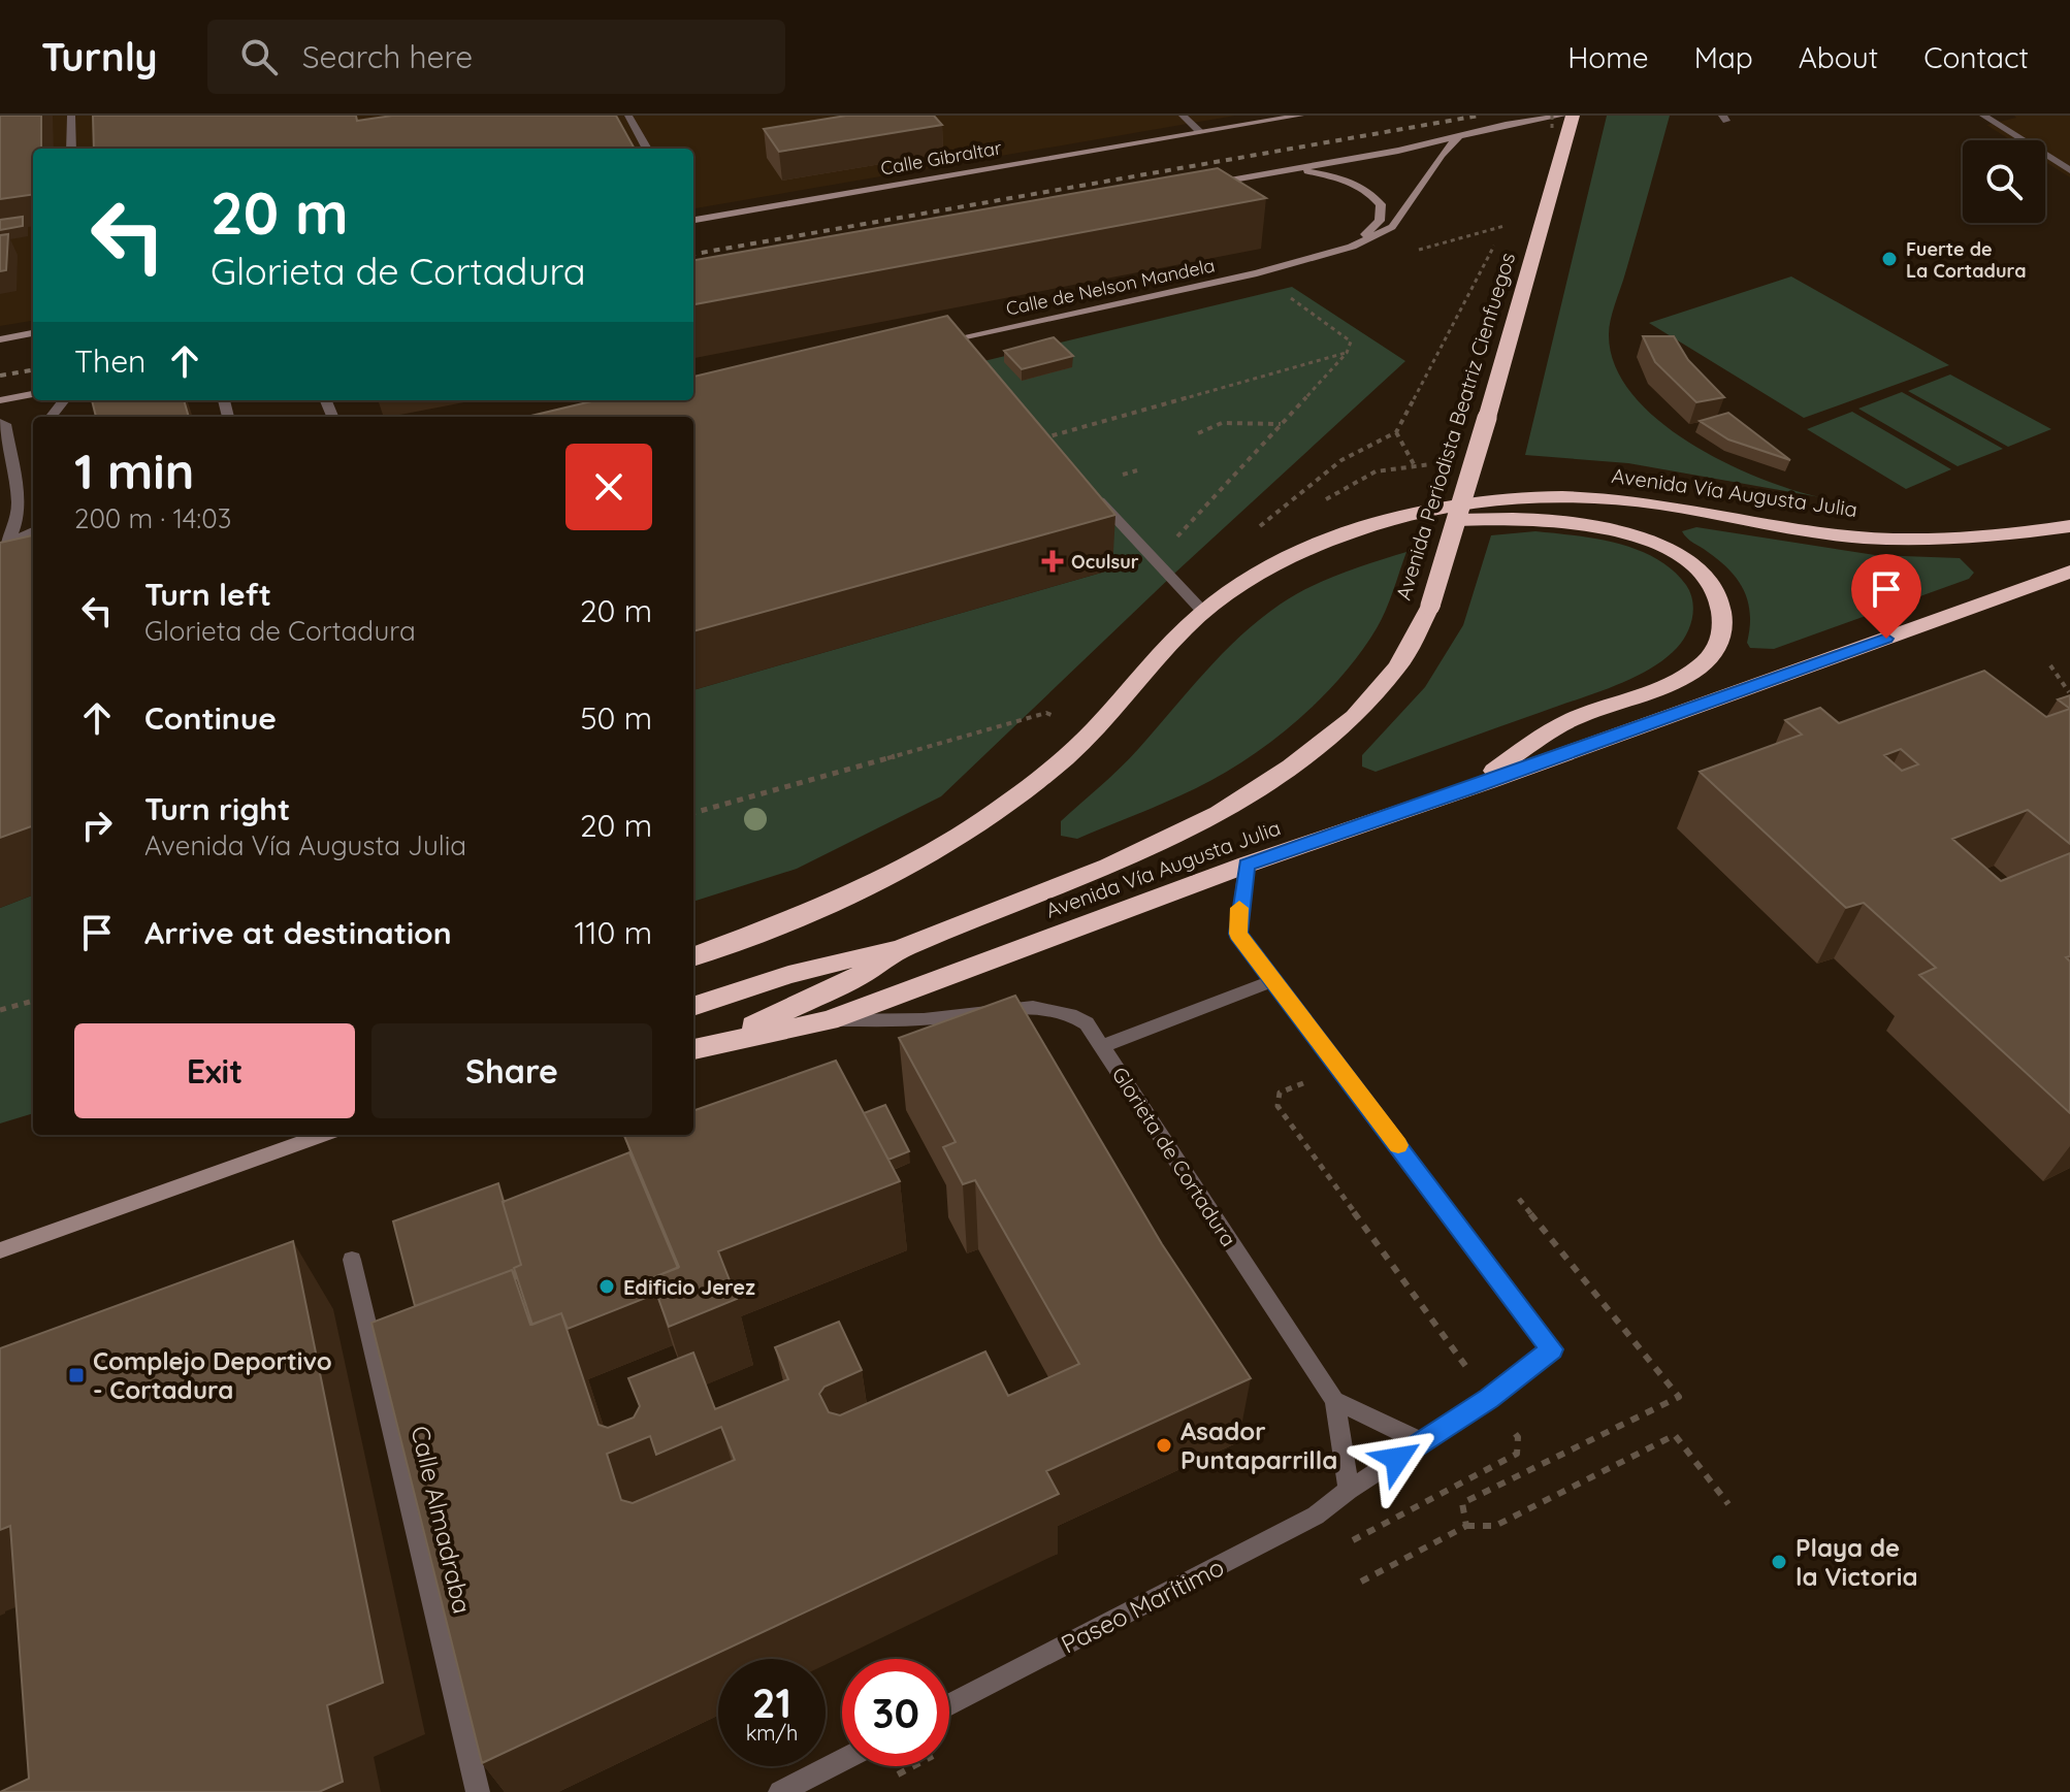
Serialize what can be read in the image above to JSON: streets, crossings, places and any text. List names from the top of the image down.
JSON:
{
  "streets": {
    "highway": ["Avenida Periodista Beatriz Cienfuegos", "Avenida Vía Augusta Julia"],
    "street": [
      "Calle Gibraltar",
      "Calle de Nelson Mandela",
      "Glorieta de Cortadura",
      "Calle Almadraba",
      "Paseo Marítimo"
    ]
  },
  "crossings": [
    ["Glorieta de Cortadura", "Paseo Marítimo"]
  ],
  "places": {
    "other": [
      "Fuerte de La Cortadura",
      "Edificio Jerez",
      "Asador Puntaparrilla",
      "Playa de la Victoria"
    ],
    "health": ["Oculsur"],
    "transit": ["Complejo Deportivo - Cortadura"]
  },
  "page": {
    "header": "Turnly",
    "search": "Search here",
    "nav": [
      "Home",
      "Map",
      "About",
      "Contact"
    ],
    "turn": ["20 m", "Glorieta de Cortadura"],
    "then": "Then",
    "heading": ["1 min", "200 m · 14:03"],
    "list": [
      {
        "name": "Turn left",
        "note": "Glorieta de Cortadura",
        "value": "20 m"
      },
      {
        "name": "Continue",
        "value": "50 m"
      },
      {
        "name": "Turn right",
        "note": "Avenida Vía Augusta Julia",
        "value": "20 m"
      },
      {
        "name": "Arrive at destination",
        "value": "110 m"
      }
    ],
    "buttons": ["Exit", "Share"],
    "speed": "21 km/h",
    "limit": "30"
  }
}
